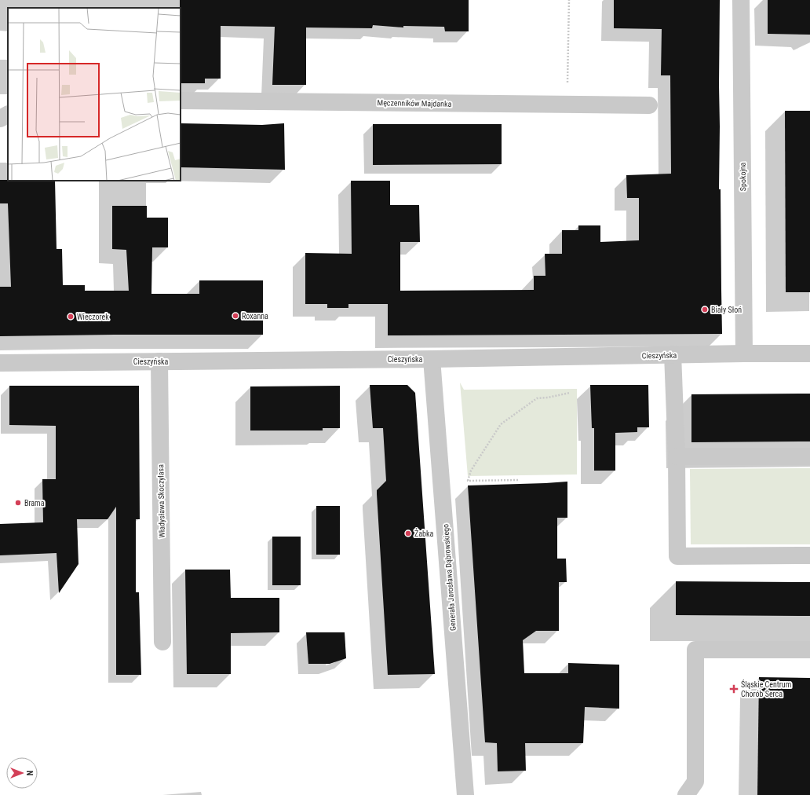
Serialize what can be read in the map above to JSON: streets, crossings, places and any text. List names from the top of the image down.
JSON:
{
  "streets": {
    "street": [
      "Męczenników Majdanka",
      "Spokojna",
      "Cieszyńska",
      "Władysława Skoczylasa",
      "Generała Jarosława Dąbrowskiego"
    ]
  },
  "crossings": [
    ["Spokojna", "Cieszyńska"],
    ["Cieszyńska", "Władysława Skoczylasa"],
    ["Cieszyńska", "Generała Jarosława Dąbrowskiego"]
  ],
  "places": {
    "other": [
      "Biały Słoń",
      "Roxanna",
      "Wieczorek",
      "Brama",
      "Żabka"
    ],
    "health": ["Śląskie Centrum Chorób Serca"]
  },
  "north": "right"
}
